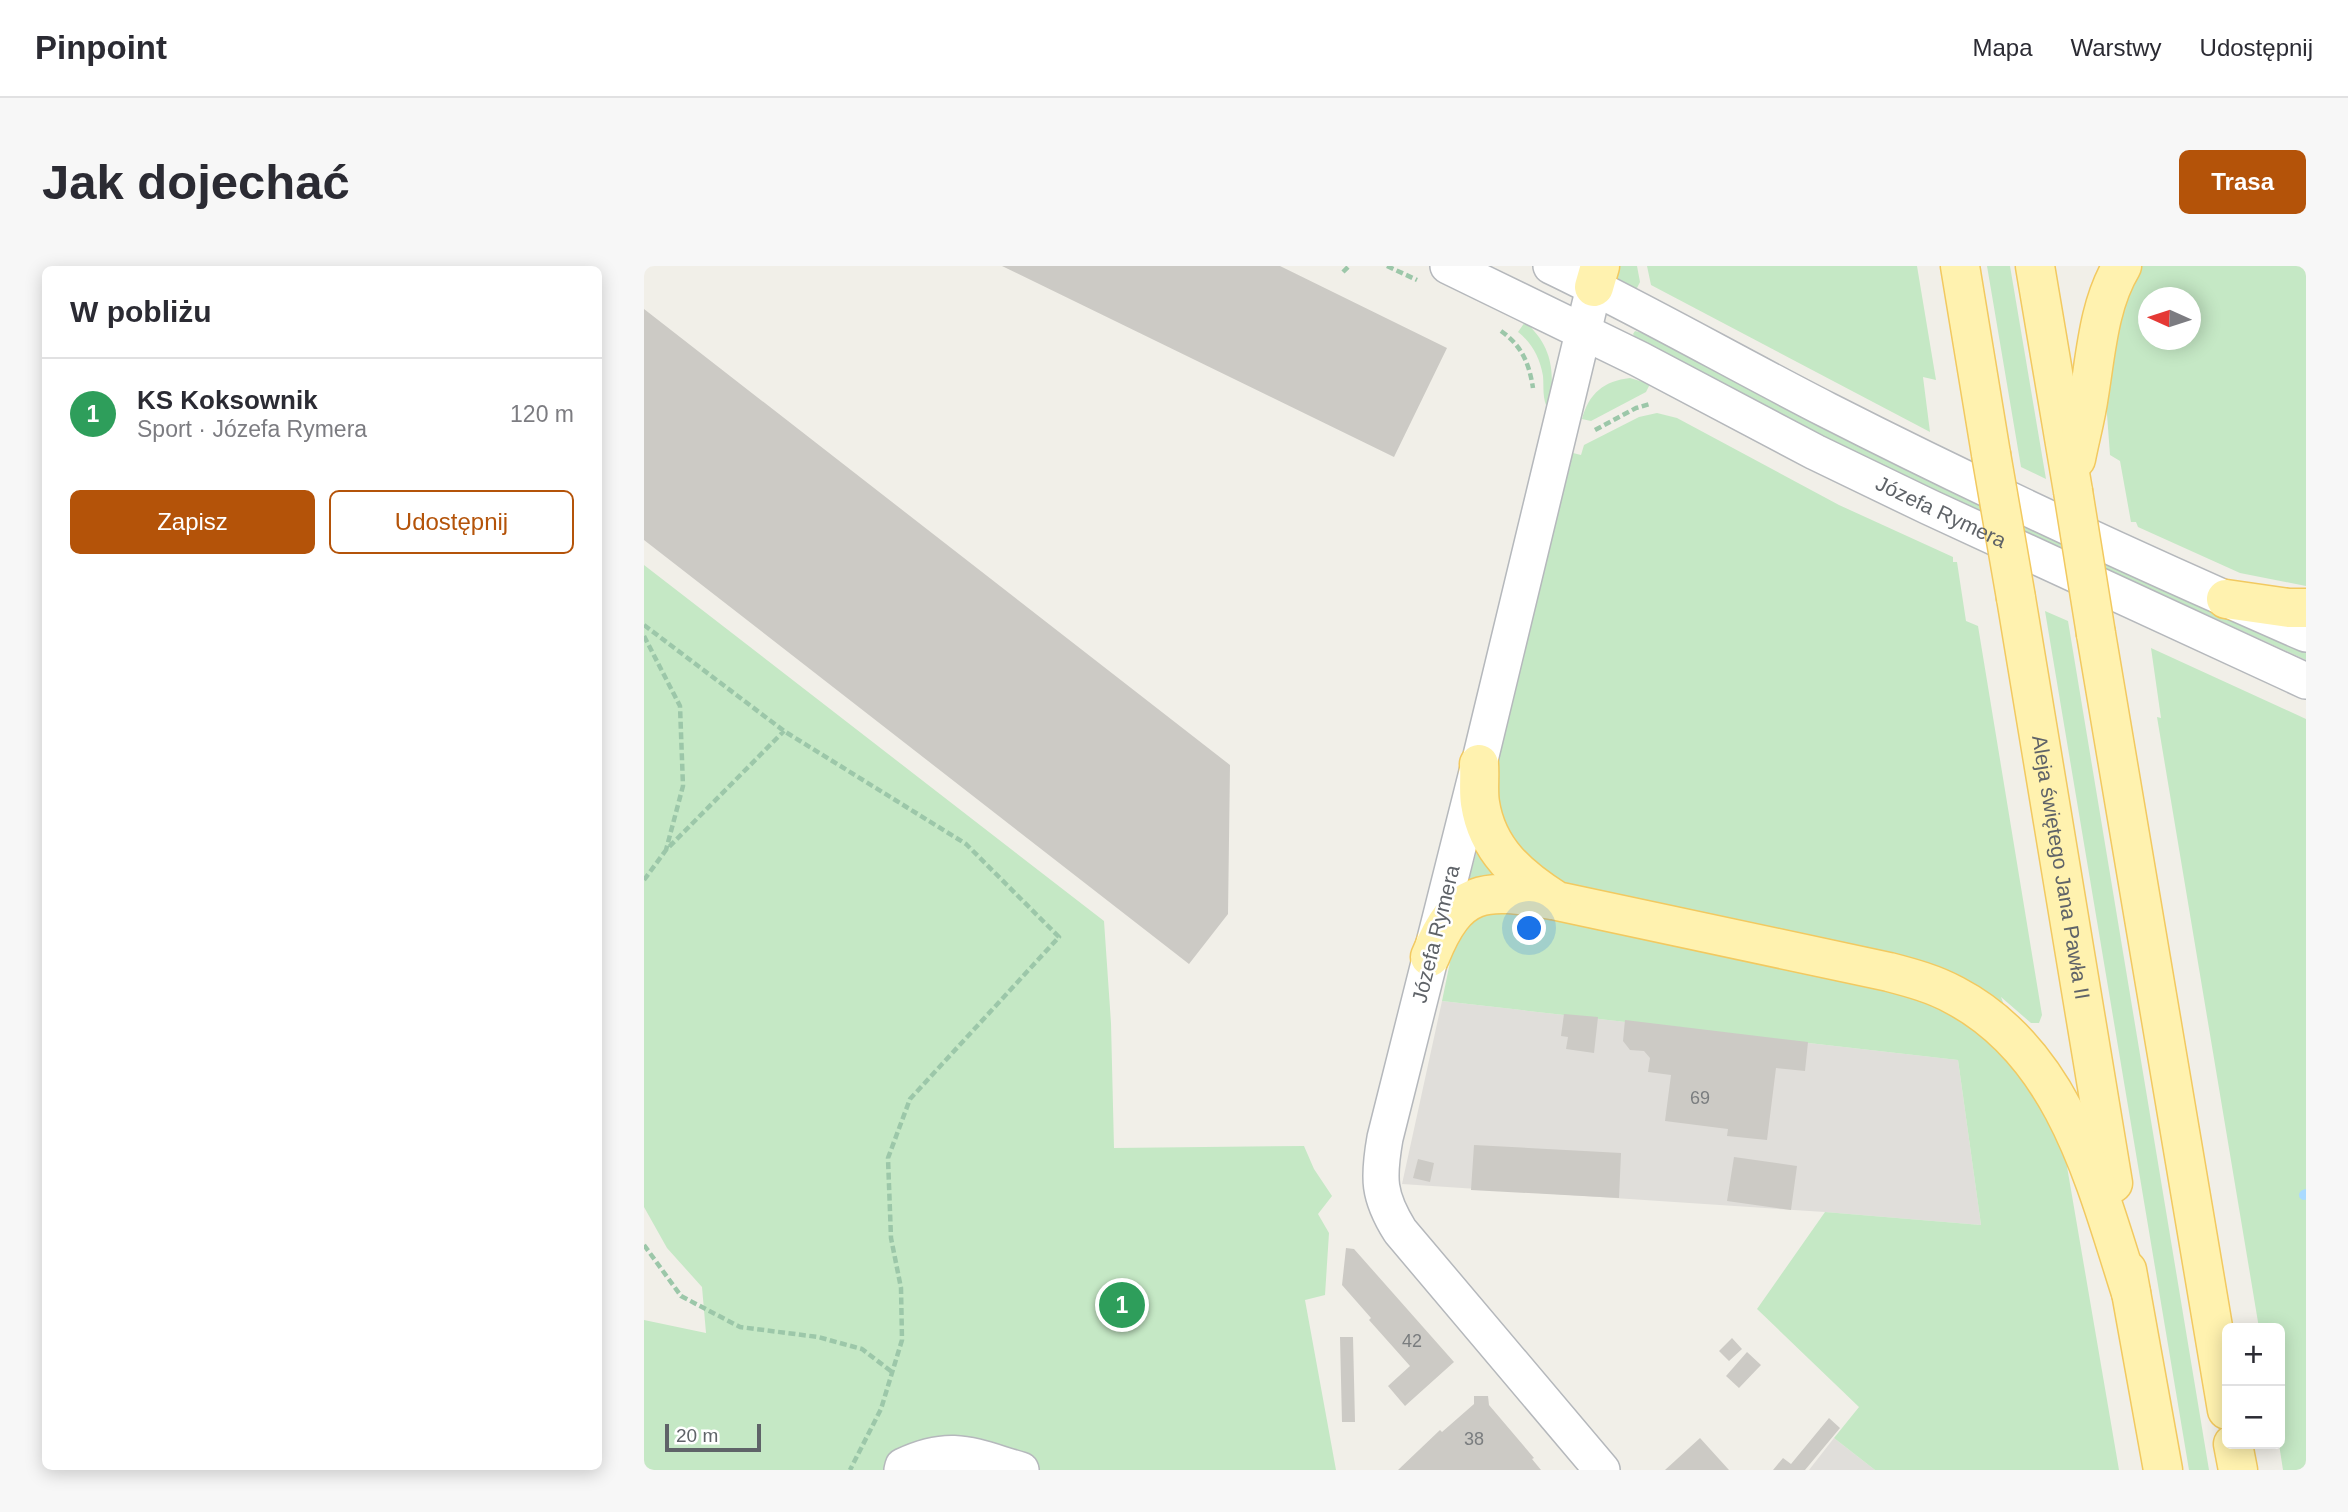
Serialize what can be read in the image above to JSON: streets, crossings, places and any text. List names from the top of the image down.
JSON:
{
  "streets": {
    "main road": ["Aleja świętego Jana Pawła II"],
    "street": ["Józefa Rymera"]
  },
  "house_numbers": ["69", "42", "38"],
  "scale_bar": "20 m",
  "north": "left",
  "page": {
    "header": "Pinpoint",
    "nav": ["Mapa", "Warstwy", "Udostępnij"],
    "buttons": [
      "Trasa",
      ["Zapisz", "Udostępnij"]
    ],
    "title": "Jak dojechać",
    "heading": "W pobliżu",
    "list": [
      {
        "mark": "1",
        "name": "KS Koksownik",
        "note": "Sport · Józefa Rymera",
        "value": "120 m"
      }
    ],
    "pins": "1",
    "map_buttons": ["+", "−"],
    "scale": "20 m"
  }
}
